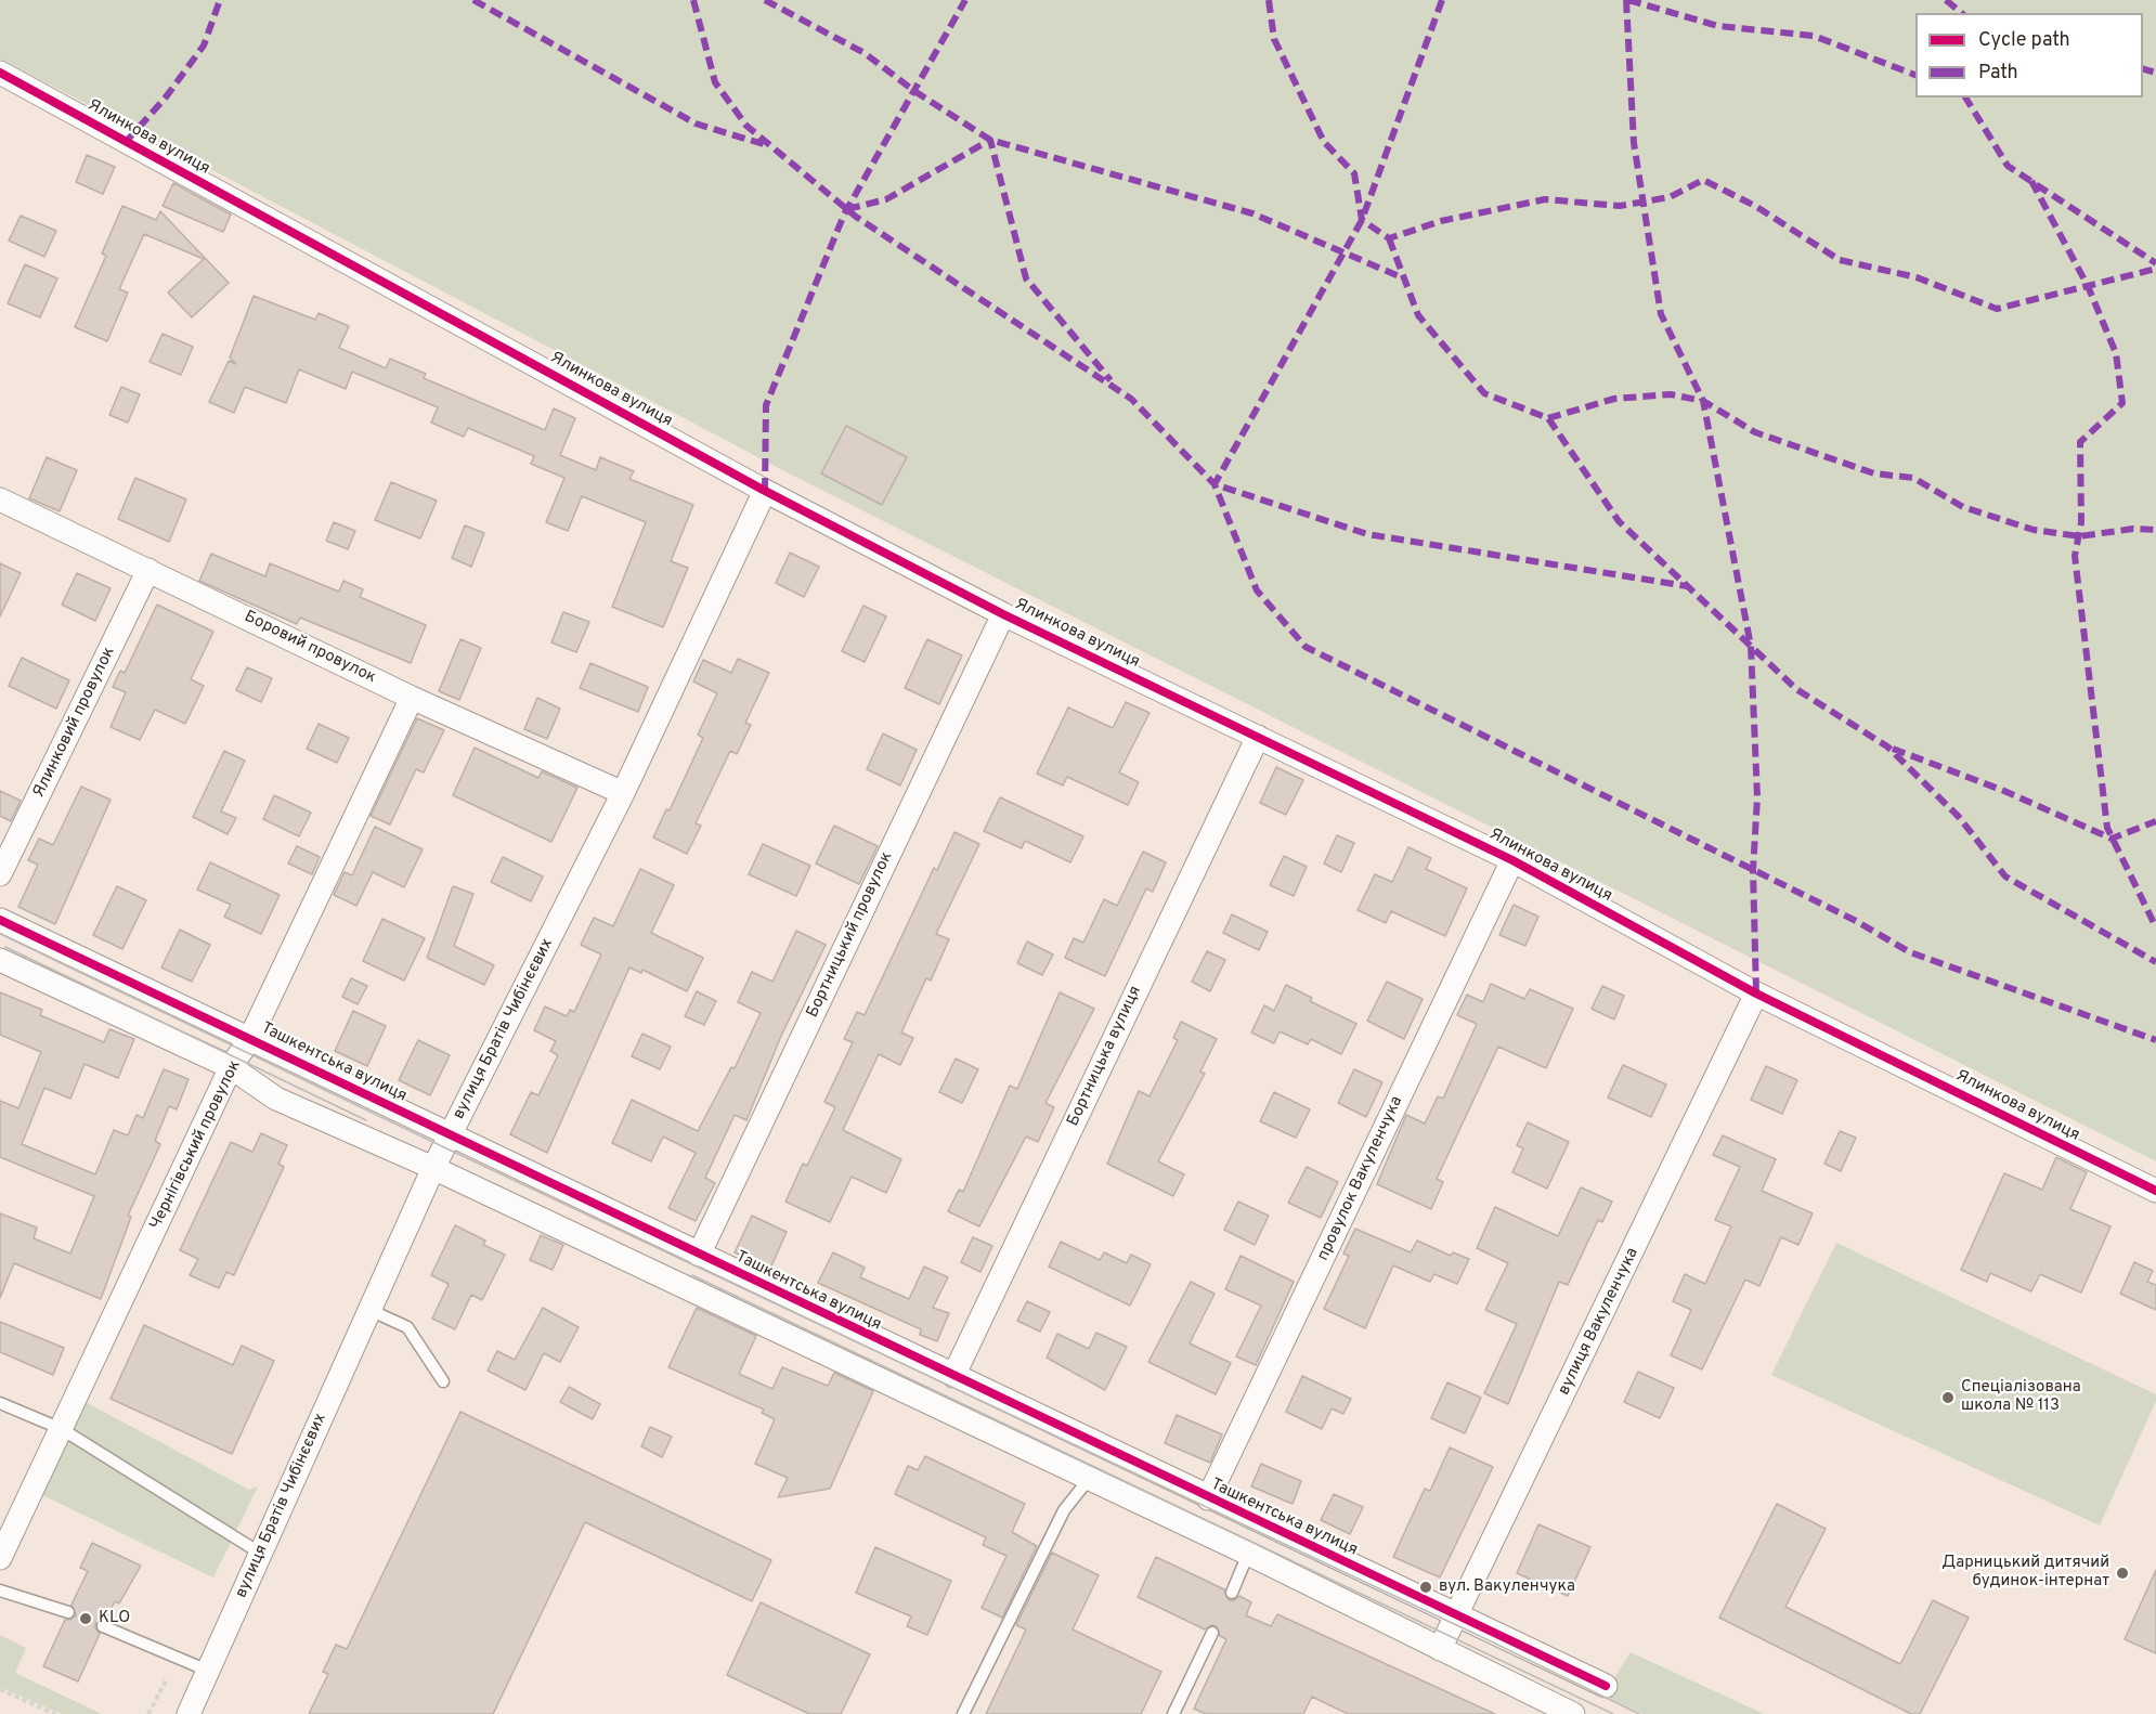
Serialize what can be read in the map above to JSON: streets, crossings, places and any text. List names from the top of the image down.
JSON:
{
  "streets": {
    "street": [
      "Ялинкова вулиця",
      "Боровий провулок",
      "Ялинковий провулок",
      "Бортницький провулок",
      "вулиця Братів Чибінєєвих",
      "Бортницька вулиця",
      "Ташкентська вулиця",
      "Чернігівський провулок",
      "провулок Вакуленчука",
      "вулиця Вакуленчука"
    ]
  },
  "crossings": [
    ["Ялинкова вулиця", "Бортницький провулок"],
    ["Ялинкова вулиця", "вулиця Братів Чибінєєвих"],
    ["Ялинкова вулиця", "Бортницька вулиця"],
    ["Ялинкова вулиця", "провулок Вакуленчука"],
    ["Ялинкова вулиця", "вулиця Вакуленчука"],
    ["Боровий провулок", "Ялинковий провулок"],
    ["Боровий провулок", "вулиця Братів Чибінєєвих"],
    ["Боровий провулок", "Чернігівський провулок"],
    ["Бортницький провулок", "Ташкентська вулиця"],
    ["вулиця Братів Чибінєєвих", "Ташкентська вулиця"],
    ["Бортницька вулиця", "Ташкентська вулиця"],
    ["Ташкентська вулиця", "Чернігівський провулок"],
    ["Ташкентська вулиця", "провулок Вакуленчука"],
    ["Ташкентська вулиця", "вулиця Вакуленчука"]
  ],
  "places": [
    "Спеціалізована школа № 113",
    "Дарницький дитячий будинок-інтернат",
    "вул. Вакуленчука",
    "KLO"
  ],
  "legend": ["Cycle path", "Path"]
}
